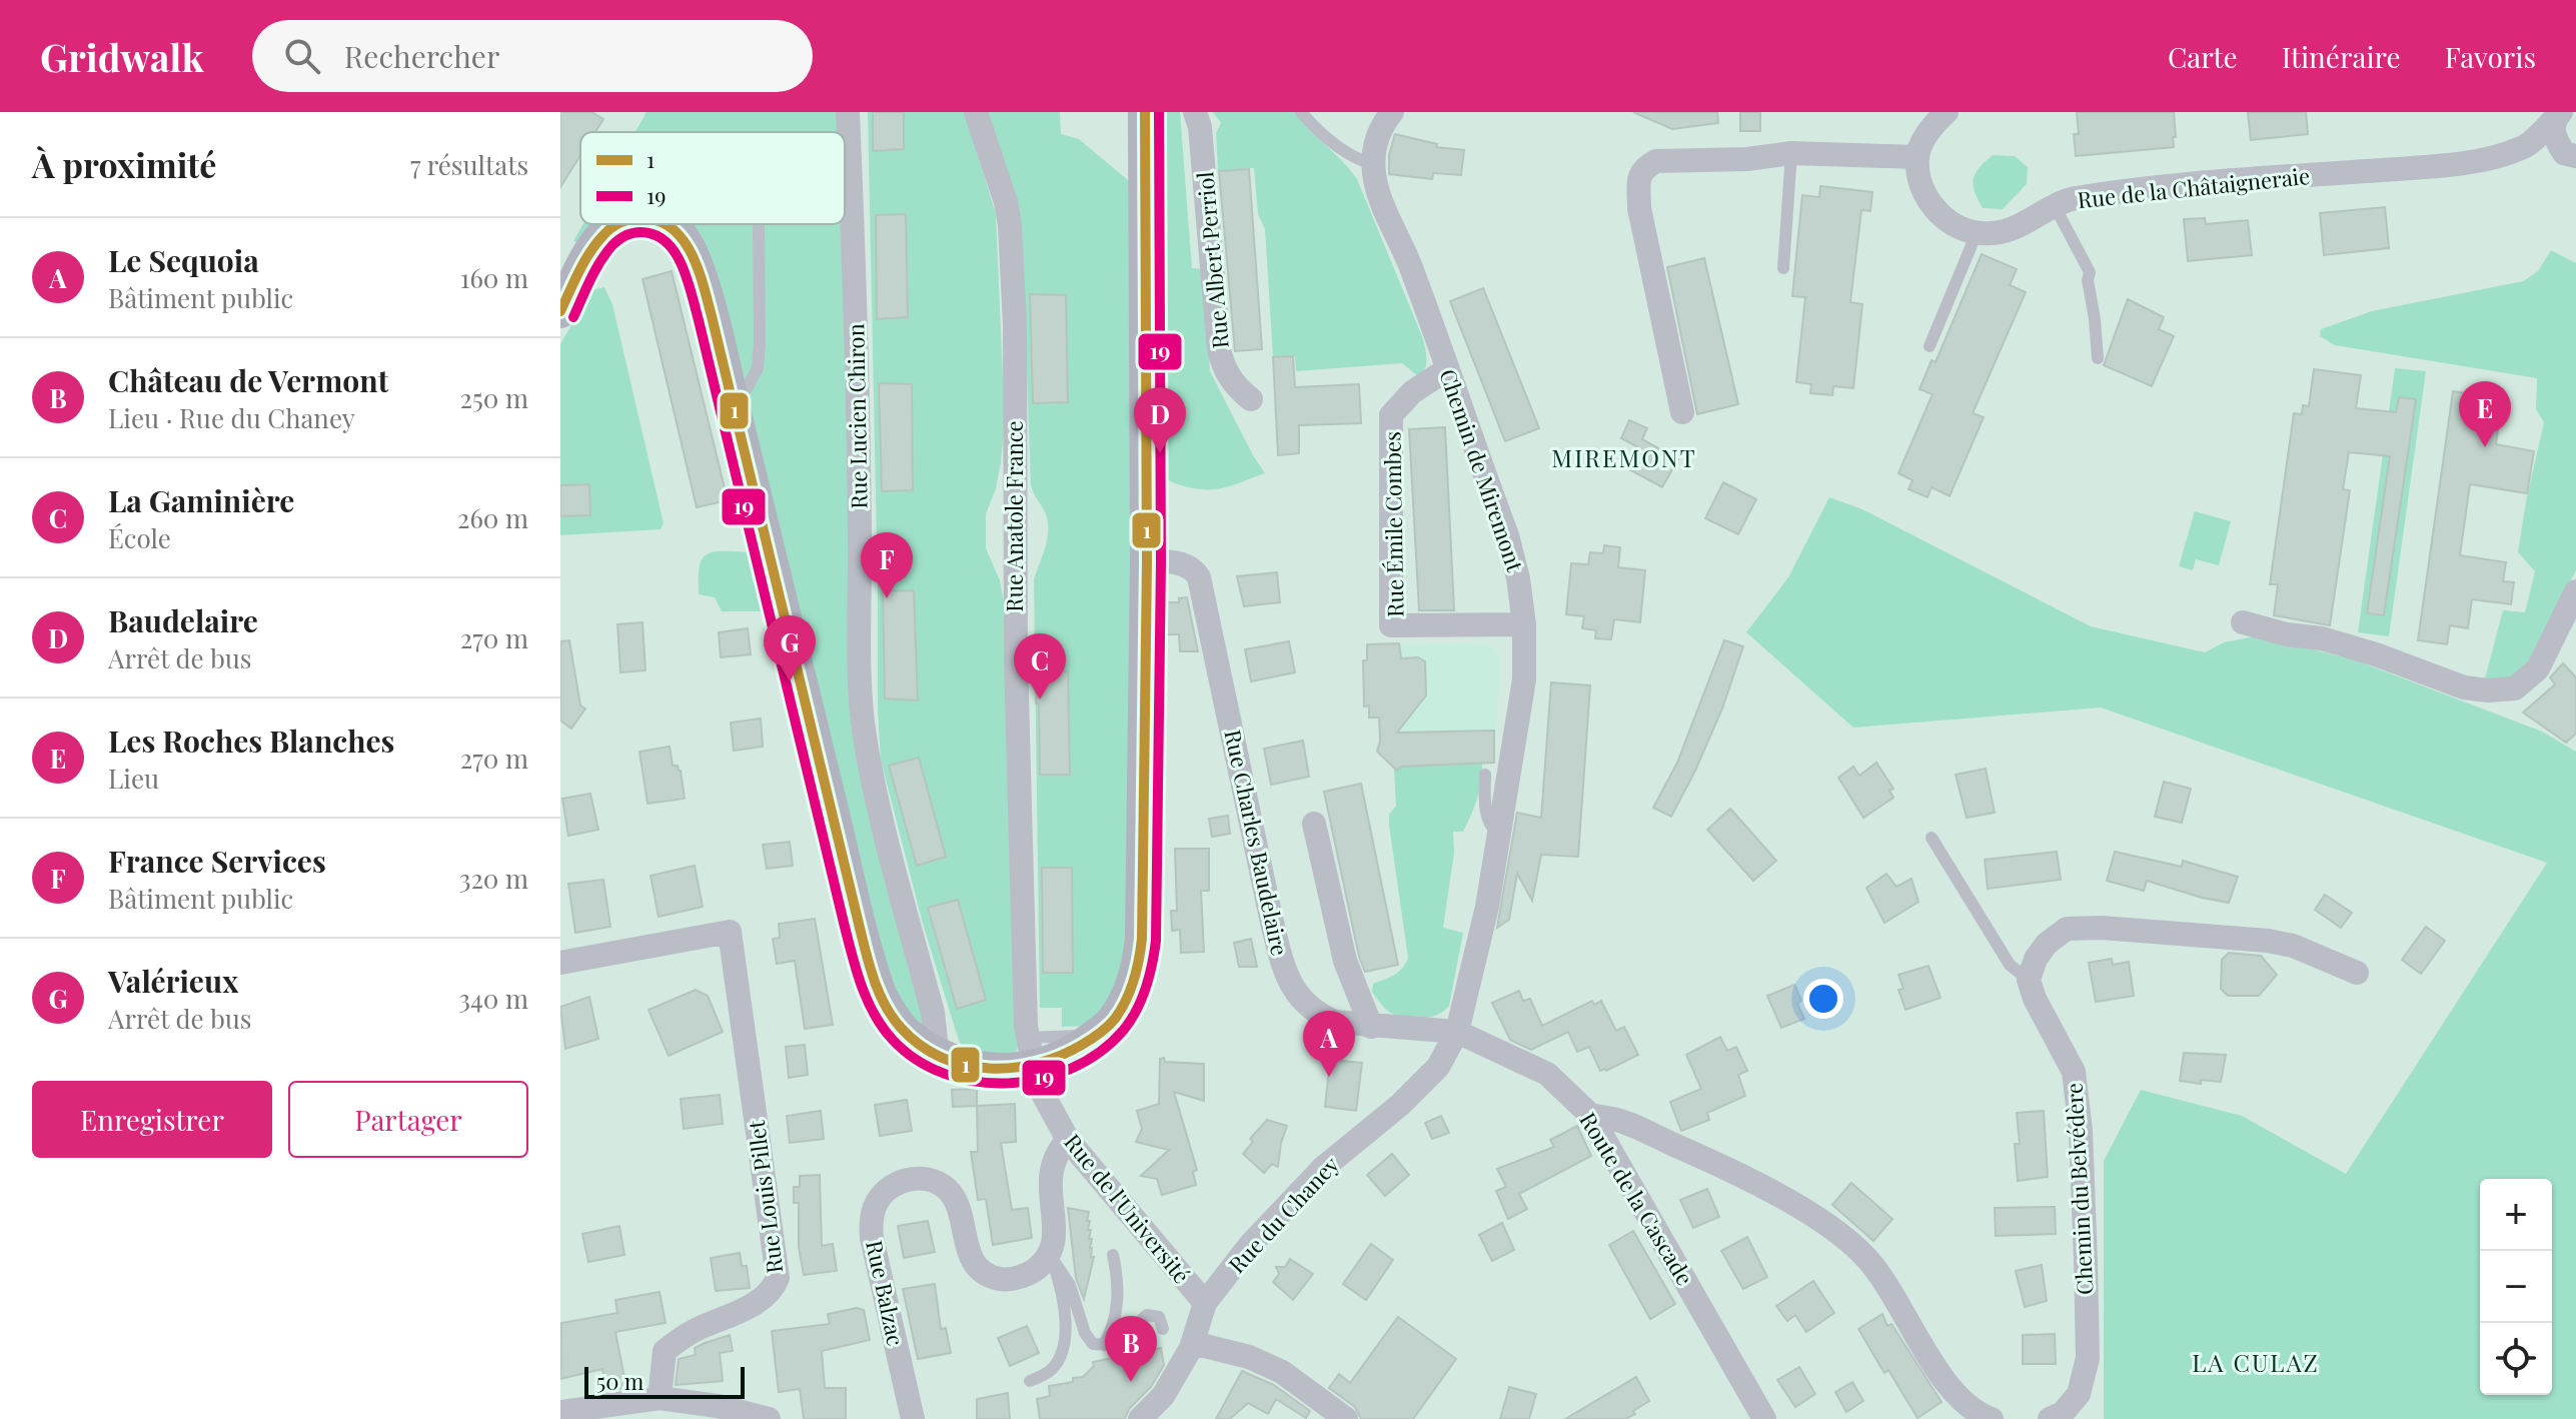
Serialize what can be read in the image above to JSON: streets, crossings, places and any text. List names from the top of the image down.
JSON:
{
  "streets": {
    "street": [
      "Rue de la Châtaigneraie",
      "Rue Albert Perriol",
      "Rue Lucien Chiron",
      "Chemin de Miremont",
      "Rue Anatole France",
      "Rue Émile Combes",
      "Rue Charles Baudelaire",
      "Chemin du Belvédère",
      "Rue Louis Pillet",
      "Route de la Cascade",
      "Rue de l'Université",
      "Rue du Chaney",
      "Rue Balzac"
    ]
  },
  "crossings": [
    ["Chemin de Miremont", "Rue Émile Combes"],
    ["Chemin de Miremont", "Rue Charles Baudelaire"],
    ["Chemin de Miremont", "Route de la Cascade"],
    ["Chemin de Miremont", "Rue du Chaney"],
    ["Rue Anatole France", "Rue de l'Université"],
    ["Rue Charles Baudelaire", "Route de la Cascade"],
    ["Rue Charles Baudelaire", "Rue du Chaney"],
    ["Route de la Cascade", "Rue du Chaney"],
    ["Rue de l'Université", "Rue du Chaney"]
  ],
  "districts": ["MIREMONT", "LA CULAZ"],
  "lines": ["transit line 1", "transit line 19"],
  "legend": ["1", "19"],
  "scale_bar": "50 m",
  "page": {
    "header": "Gridwalk",
    "search": "Rechercher",
    "nav": ["Carte", "Itinéraire", "Favoris"],
    "heading": ["À proximité", "7 résultats"],
    "list": [
      {
        "mark": "A",
        "name": "Le Sequoia",
        "note": "Bâtiment public",
        "value": "160 m"
      },
      {
        "mark": "B",
        "name": "Château de Vermont",
        "note": "Lieu · Rue du Chaney",
        "value": "250 m"
      },
      {
        "mark": "C",
        "name": "La Gaminière",
        "note": "École",
        "value": "260 m"
      },
      {
        "mark": "D",
        "name": "Baudelaire",
        "note": "Arrêt de bus",
        "value": "270 m"
      },
      {
        "mark": "E",
        "name": "Les Roches Blanches",
        "note": "Lieu",
        "value": "270 m"
      },
      {
        "mark": "F",
        "name": "France Services",
        "note": "Bâtiment public",
        "value": "320 m"
      },
      {
        "mark": "G",
        "name": "Valérieux",
        "note": "Arrêt de bus",
        "value": "340 m"
      }
    ],
    "pins": [
      "E",
      "D",
      "F",
      "G",
      "C",
      "A",
      "B"
    ],
    "buttons": ["Enregistrer", "Partager"],
    "map_buttons": ["+", "−"],
    "scale": "50 m"
  }
}
